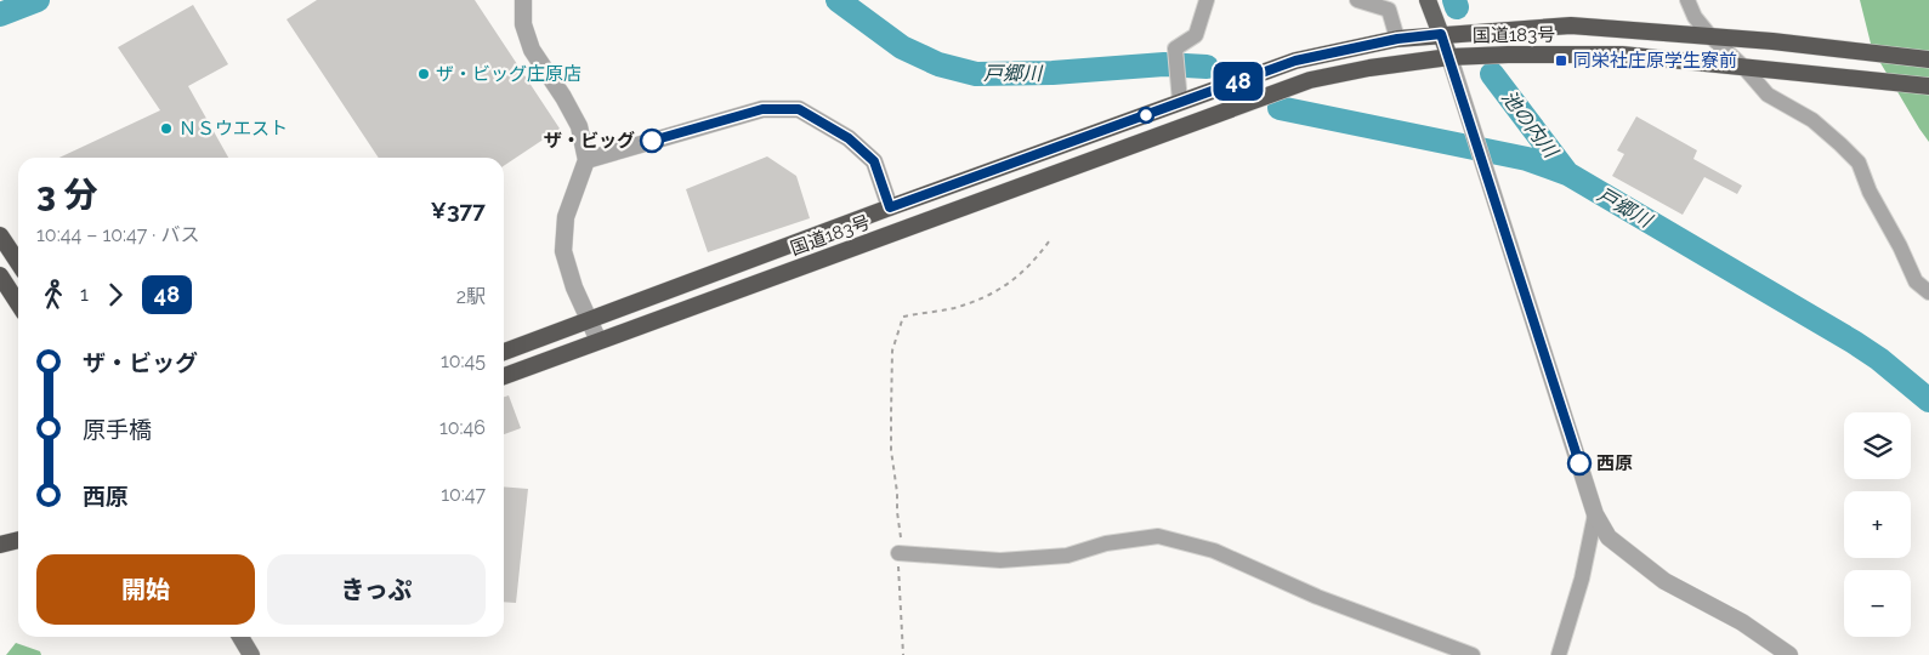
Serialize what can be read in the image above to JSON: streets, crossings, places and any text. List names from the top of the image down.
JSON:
{
  "streets": {
    "highway": ["国道183号"]
  },
  "water": ["戸郷川", "池の内川"],
  "places": {
    "transit": ["同栄社庄原学生寮前"],
    "other": [
      "ザ・ビッグ庄原店",
      "ＮＳウエスト",
      "ザ・ビッグ",
      "西原"
    ]
  },
  "lines": ["bus line 48"],
  "page": {
    "on_map": "48",
    "heading": ["3 分", "10:44 – 10:47 · バス", "¥377"],
    "legs": ["1", "48", "2駅"],
    "list": [
      {
        "name": "ザ・ビッグ",
        "value": "10:45"
      },
      {
        "name": "原手橋",
        "value": "10:46"
      },
      {
        "name": "西原",
        "value": "10:47"
      }
    ],
    "map_buttons": ["+", "−"],
    "buttons": ["開始", "きっぷ"]
  }
}
